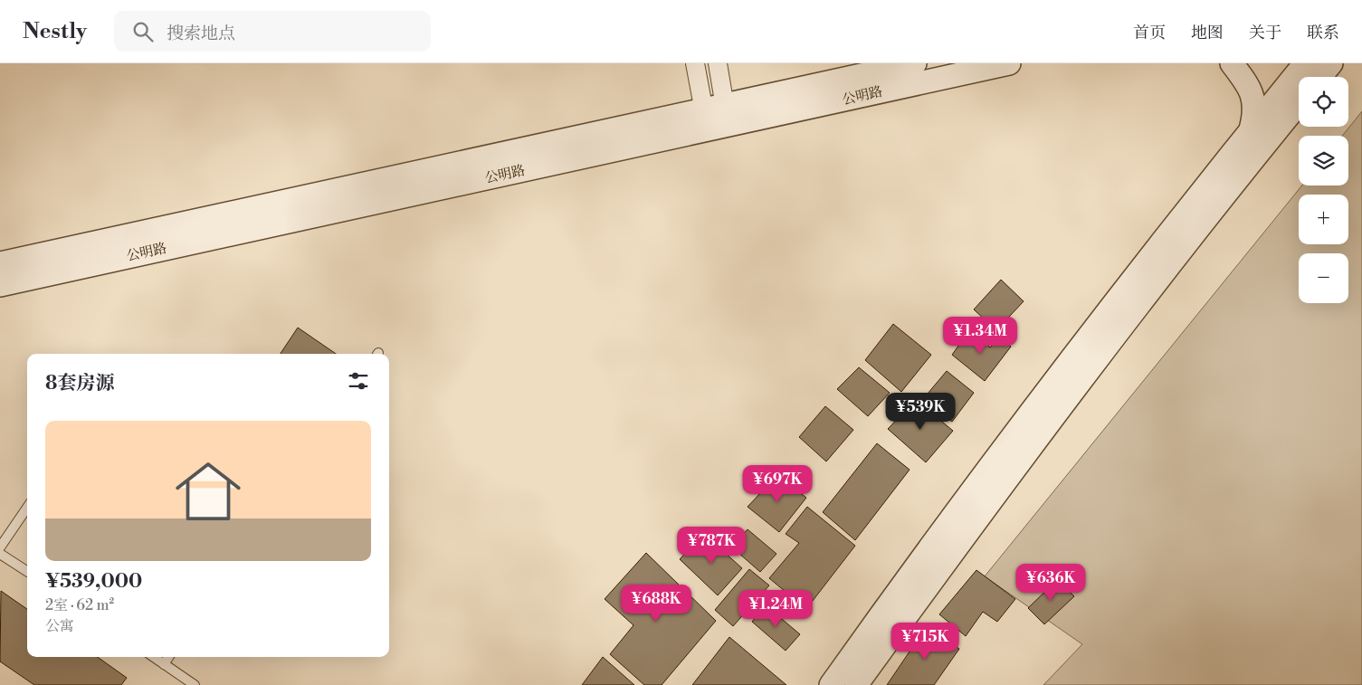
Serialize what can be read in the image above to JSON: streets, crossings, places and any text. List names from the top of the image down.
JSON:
{
  "streets": {
    "street": ["公明路"]
  },
  "page": {
    "header": "Nestly",
    "search": "搜索地点",
    "nav": [
      "首页",
      "地图",
      "关于",
      "联系"
    ],
    "map_buttons": ["+", "−"],
    "price": [
      "¥1.34M",
      "¥539K",
      "¥697K",
      "¥787K",
      "¥636K",
      "¥688K",
      "¥1.24M",
      "¥715K"
    ],
    "heading": "8套房源",
    "list": [
      {
        "name": "¥539,000",
        "note": "2室 · 62 m² · 公寓"
      }
    ]
  }
}
